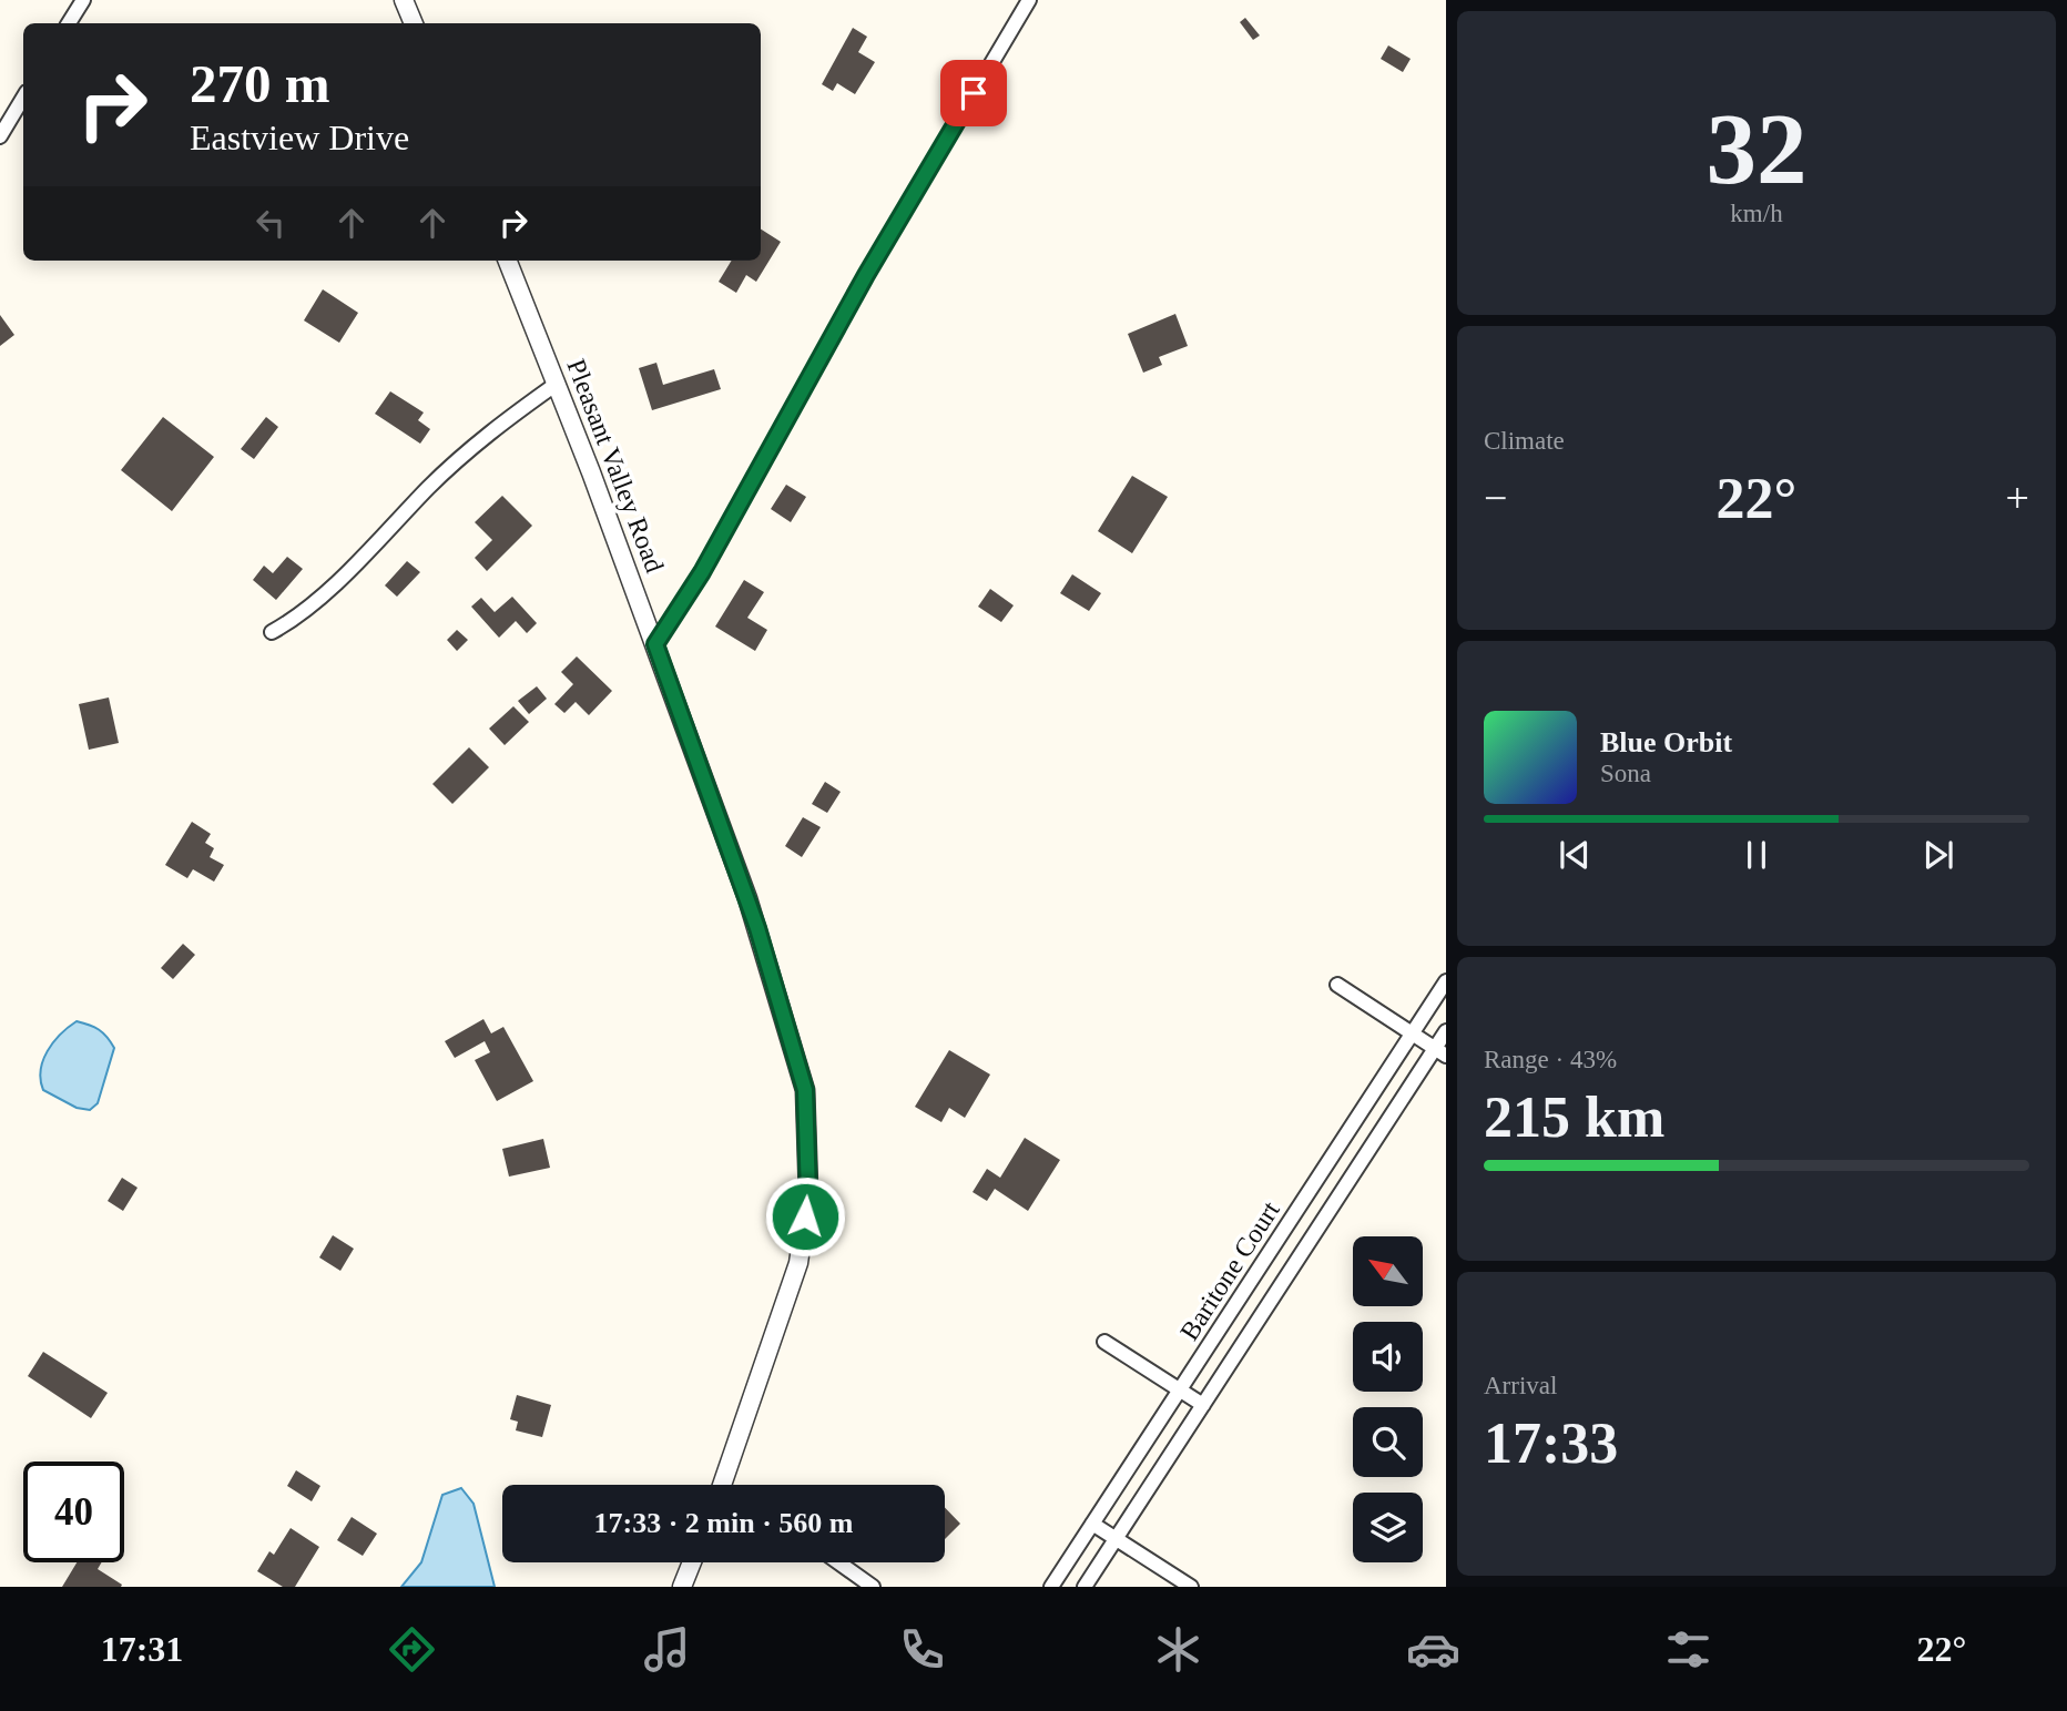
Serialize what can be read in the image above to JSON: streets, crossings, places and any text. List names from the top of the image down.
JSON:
{
  "streets": {
    "street": ["Pleasant Valley Road", "Baritone Court"]
  },
  "north": "top left",
  "page": {
    "tile": [
      ["32", "km/h"],
      "Climate",
      ["Range · 43%", "215 km"],
      ["Arrival", "17:33"]
    ],
    "turn": ["270 m", "Eastview Drive"],
    "heat": ["−", "22°", "+"],
    "song": ["Blue Orbit", "Sona"],
    "limit": "40",
    "trip": "17:33 · 2 min · 560 m",
    "tabs": ["17:31", "22°"]
  }
}
